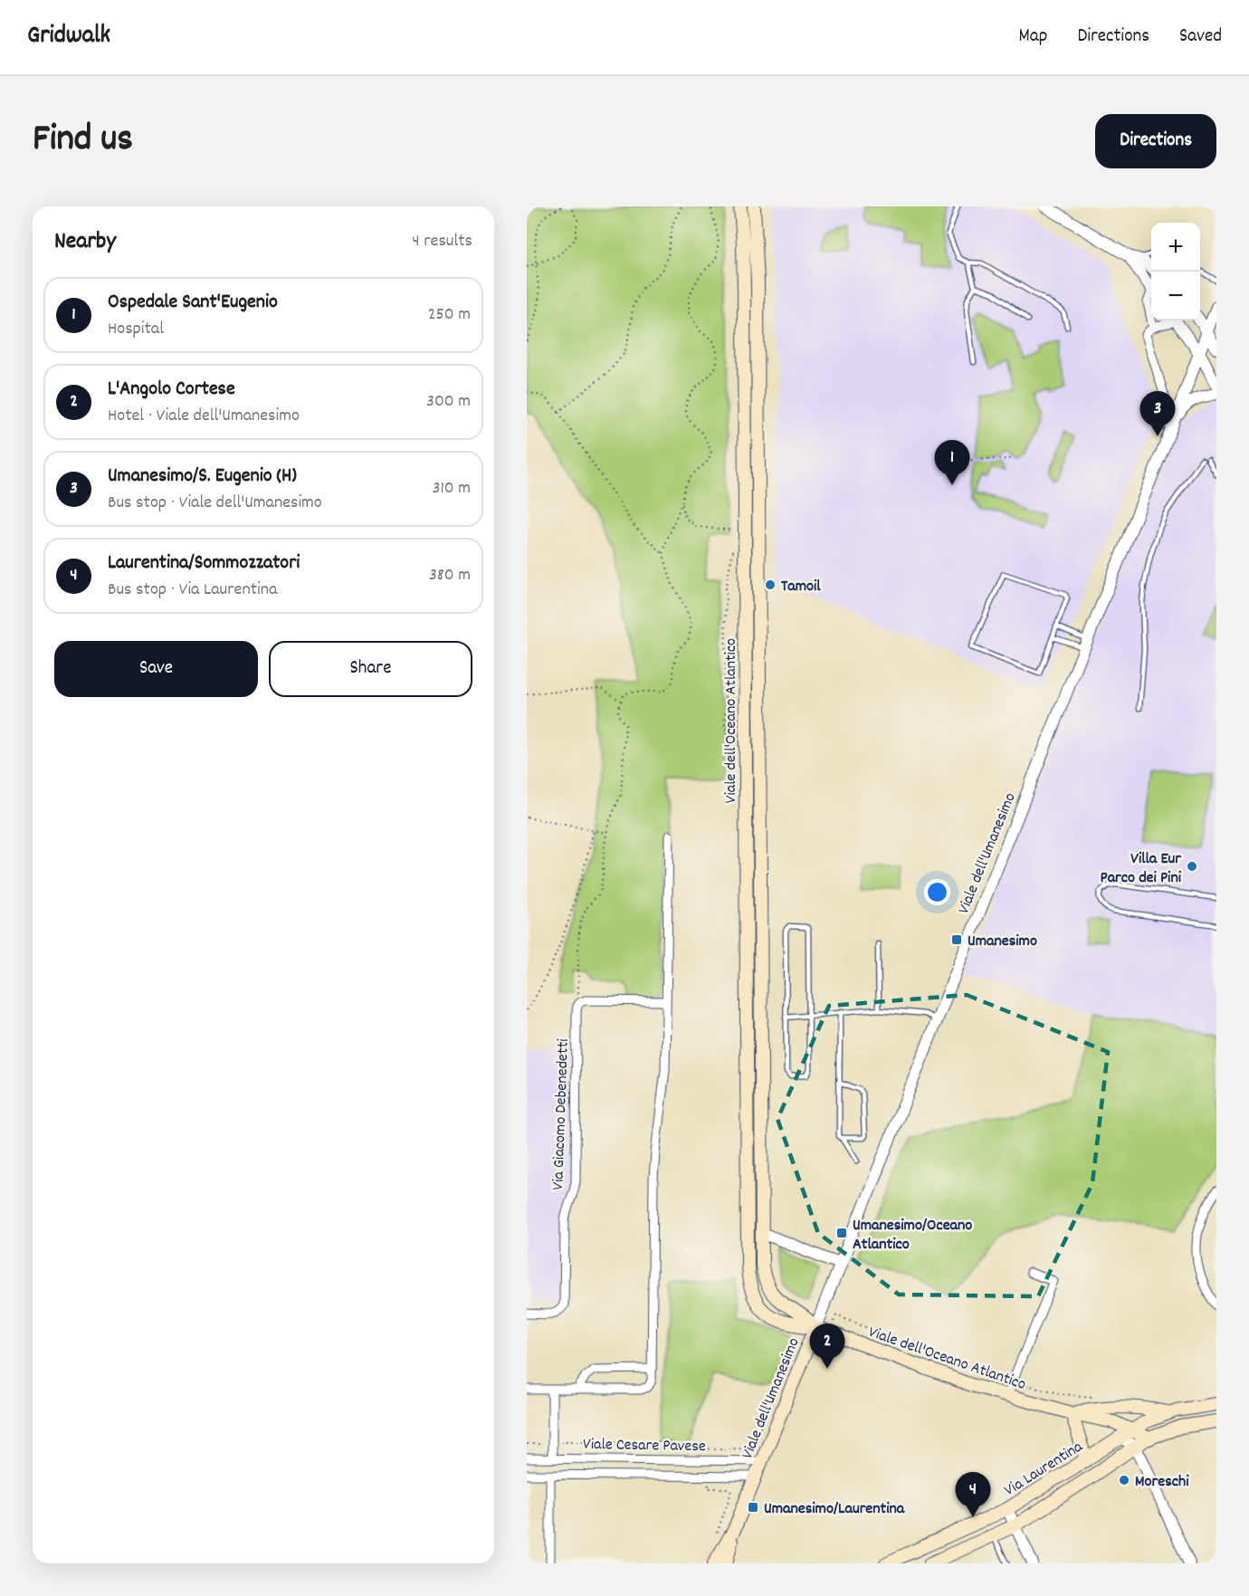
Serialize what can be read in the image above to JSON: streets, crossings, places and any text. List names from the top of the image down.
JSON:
{
  "streets": {
    "main road": ["Viale dell'Oceano Atlantico", "Viale dell'Umanesimo", "Via Laurentina"],
    "street": ["Via Giacomo Debenedetti", "Viale Cesare Pavese"]
  },
  "crossings": [
    ["Viale dell'Oceano Atlantico", "Viale dell'Umanesimo"],
    ["Viale dell'Oceano Atlantico", "Via Laurentina"],
    ["Viale dell'Umanesimo", "Viale Cesare Pavese"]
  ],
  "places": {
    "other": ["Tamoil", "Villa Eur Parco dei Pini", "Moreschi"],
    "transit": ["Umanesimo", "Umanesimo/Oceano Atlantico", "Umanesimo/Laurentina"]
  },
  "page": {
    "header": "Gridwalk",
    "nav": ["Map", "Directions", "Saved"],
    "title": "Find us",
    "buttons": [
      "Directions",
      ["Save", "Share"]
    ],
    "heading": ["Nearby", "4 results"],
    "map_buttons": ["+", "−"],
    "list": [
      {
        "mark": "1",
        "name": "Ospedale Sant'Eugenio",
        "note": "Hospital",
        "value": "250 m"
      },
      {
        "mark": "2",
        "name": "L'Angolo Cortese",
        "note": "Hotel · Viale dell'Umanesimo",
        "value": "300 m"
      },
      {
        "mark": "3",
        "name": "Umanesimo/S. Eugenio (H)",
        "note": "Bus stop · Viale dell'Umanesimo",
        "value": "310 m"
      },
      {
        "mark": "4",
        "name": "Laurentina/Sommozzatori",
        "note": "Bus stop · Via Laurentina",
        "value": "380 m"
      }
    ],
    "pins": [
      "3",
      "1",
      "2",
      "4"
    ]
  }
}
